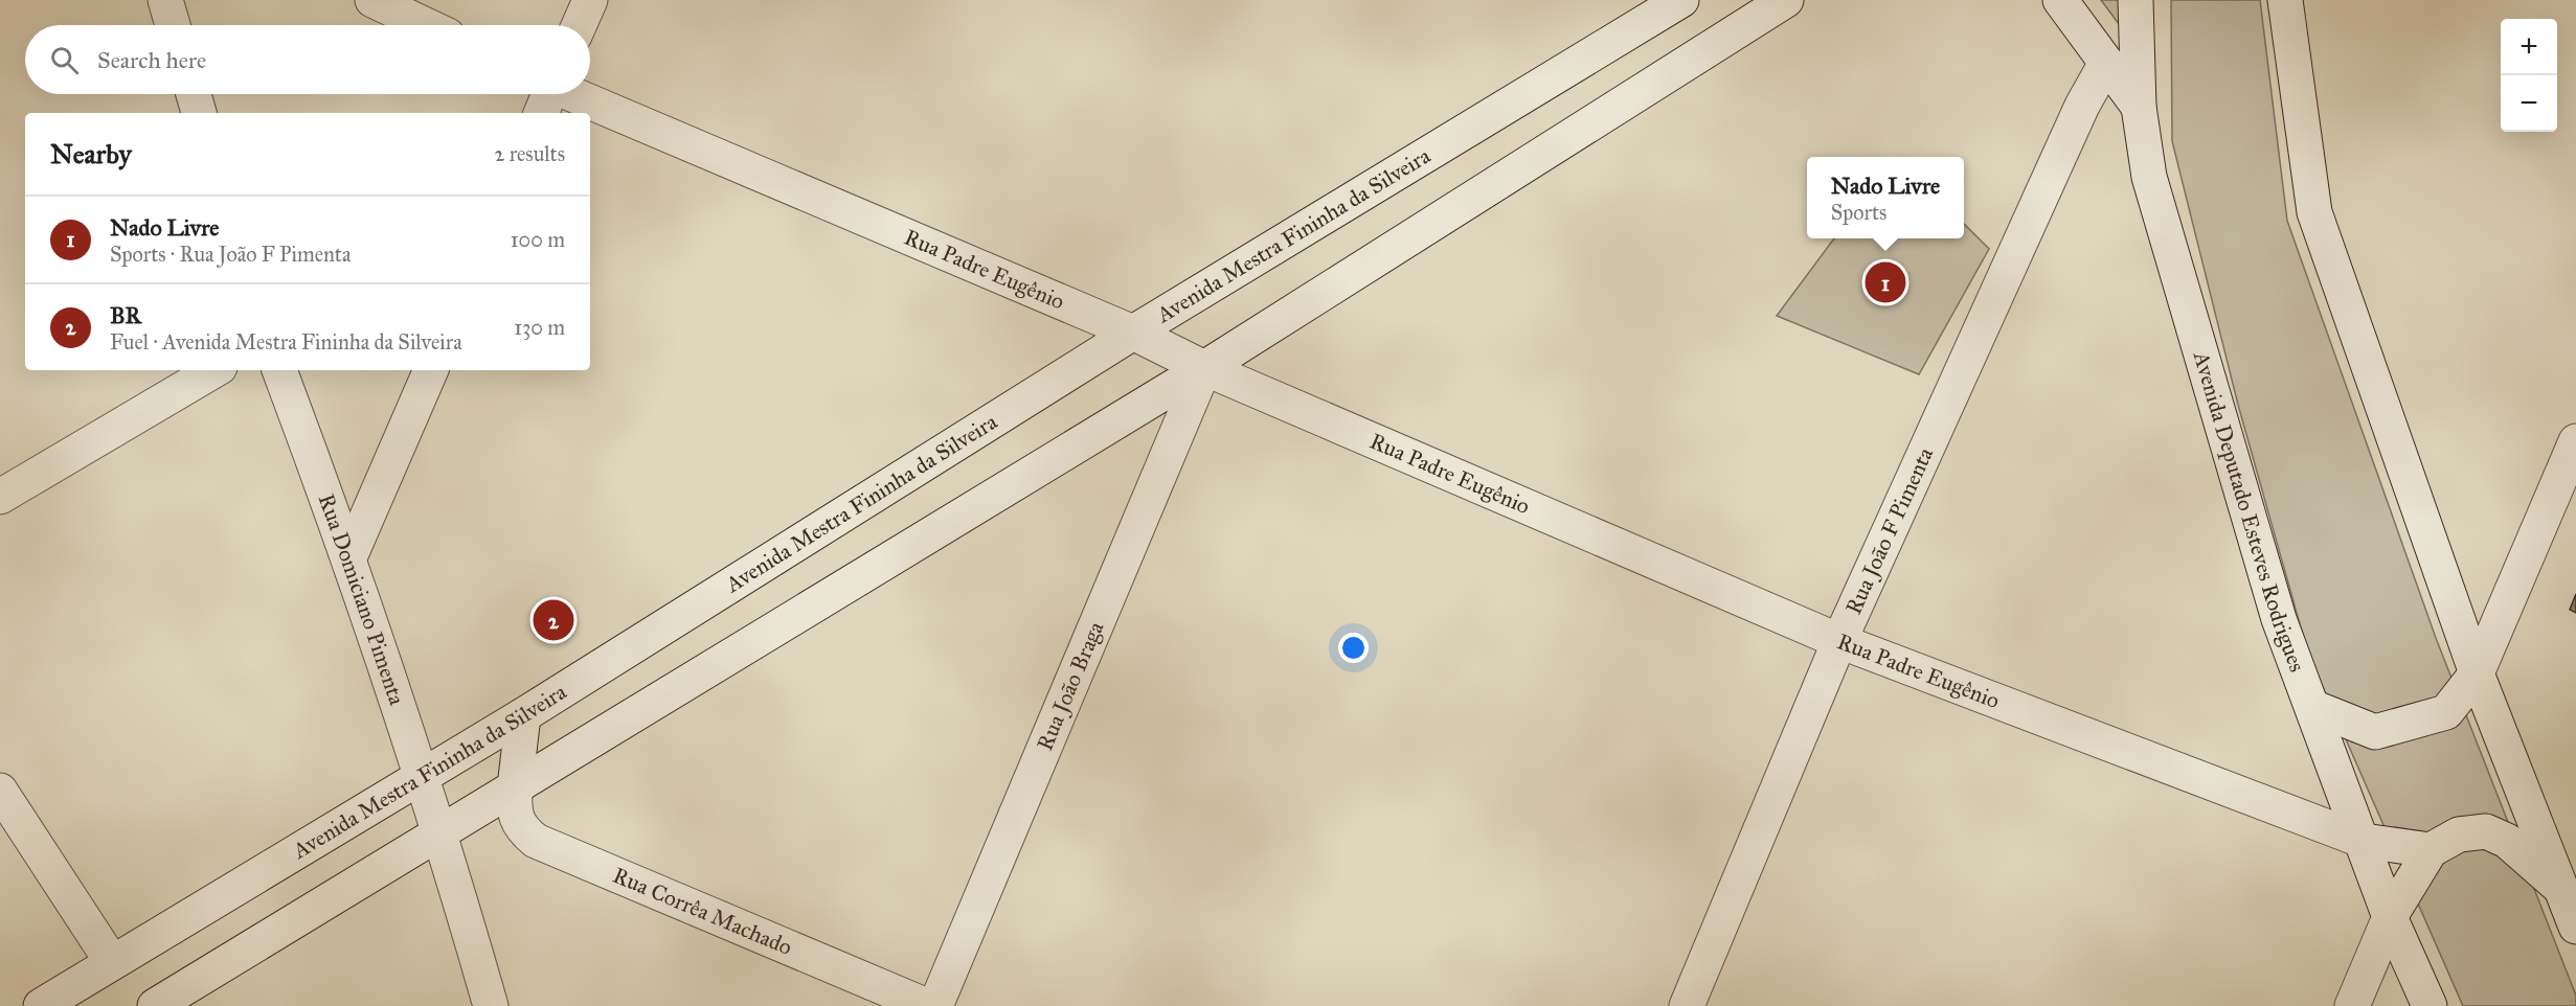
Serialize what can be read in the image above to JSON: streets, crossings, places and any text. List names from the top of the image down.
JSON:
{
  "streets": {
    "street": [
      "Avenida Mestra Fininha da Silveira",
      "Rua Padre Eugênio",
      "Avenida Deputado Esteves Rodrigues",
      "Rua João F Pimenta",
      "Rua Domiciano Pimenta",
      "Rua João Braga",
      "Rua Corrêa Machado"
    ]
  },
  "crossings": [
    ["Avenida Mestra Fininha da Silveira", "Rua Padre Eugênio"],
    ["Avenida Mestra Fininha da Silveira", "Rua Domiciano Pimenta"],
    ["Avenida Mestra Fininha da Silveira", "Rua Corrêa Machado"],
    ["Rua Padre Eugênio", "Avenida Deputado Esteves Rodrigues"],
    ["Rua Padre Eugênio", "Rua João F Pimenta"],
    ["Rua Padre Eugênio", "Rua João Braga"]
  ],
  "page": {
    "map_buttons": ["+", "−"],
    "search": "Search here",
    "heading": ["Nearby", "2 results"],
    "popup": ["Nado Livre", "Sports"],
    "list": [
      {
        "mark": "1",
        "name": "Nado Livre",
        "note": "Sports · Rua João F Pimenta",
        "value": "100 m"
      },
      {
        "mark": "2",
        "name": "BR",
        "note": "Fuel · Avenida Mestra Fininha da Silveira",
        "value": "130 m"
      }
    ],
    "pins": ["1", "2"]
  }
}
